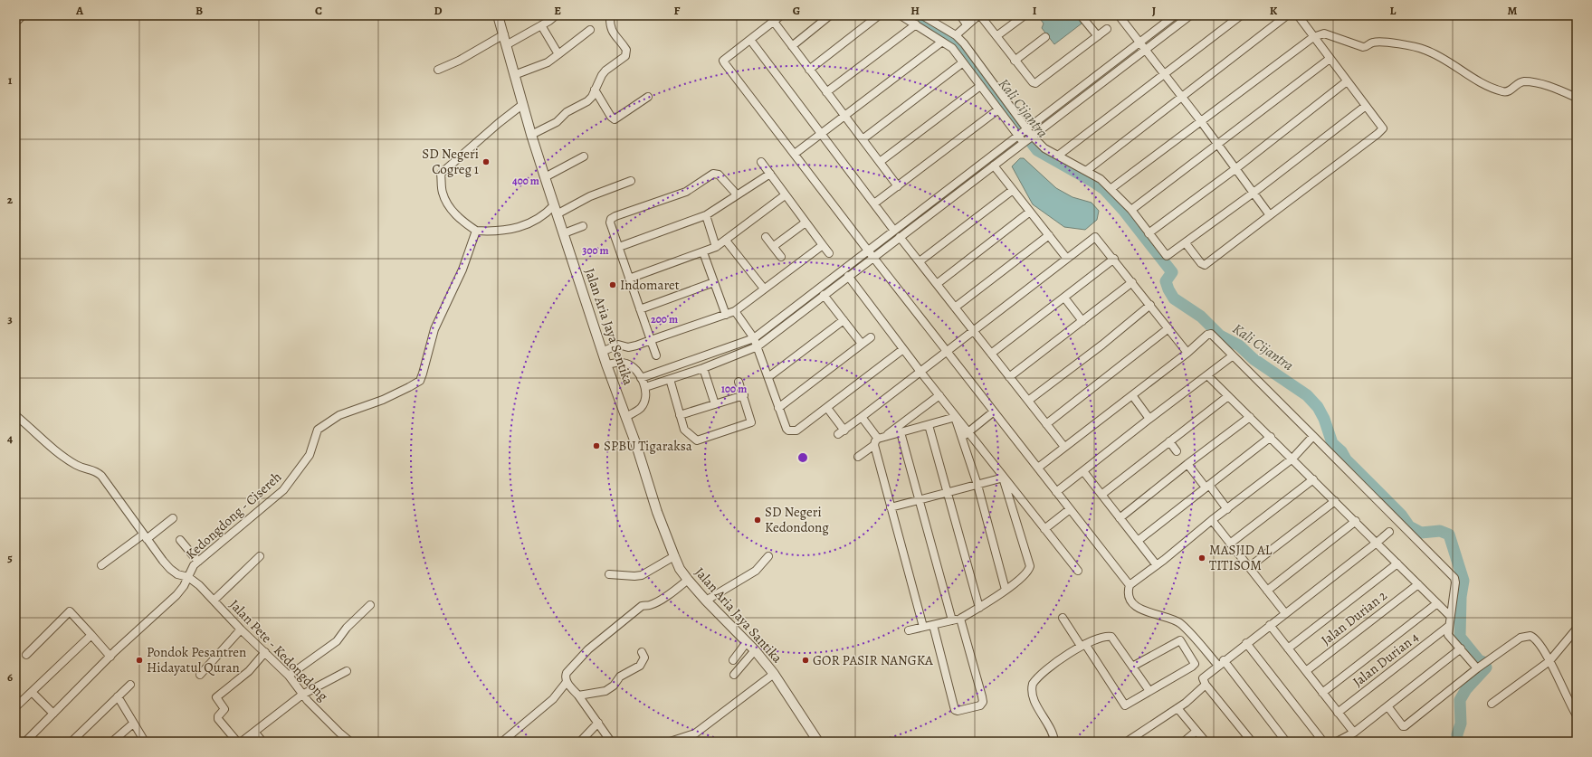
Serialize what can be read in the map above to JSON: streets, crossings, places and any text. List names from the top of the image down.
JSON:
{
  "streets": {
    "street": [
      "Jalan Aria Jaya Sentika",
      "Kedongdong - Cisereh",
      "Jalan Aria Jaya Santika",
      "Jalan Durian 2",
      "Jalan Pete - Kedongdong",
      "Jalan Durian 4"
    ]
  },
  "crossings": [
    ["Jalan Aria Jaya Sentika", "Jalan Aria Jaya Santika"],
    ["Kedongdong - Cisereh", "Jalan Pete - Kedongdong"]
  ],
  "water": ["Kali Cijantra"],
  "places": [
    "SD Negeri Cogreg 1",
    "Indomaret",
    "SPBU Tigaraksa",
    "SD Negeri Kedondong",
    "MASJID AL TITISOM",
    "Pondok Pesantren Hidayatul Quran",
    "GOR PASIR NANGKA"
  ],
  "grid": {
    "columns": [
      "A",
      "B",
      "C",
      "D",
      "E",
      "F",
      "G",
      "H",
      "I",
      "J",
      "K",
      "L",
      "M"
    ],
    "rows": [
      "1",
      "2",
      "3",
      "4",
      "5",
      "6"
    ]
  },
  "rings": [
    "400 m",
    "300 m",
    "200 m",
    "100 m"
  ]
}
